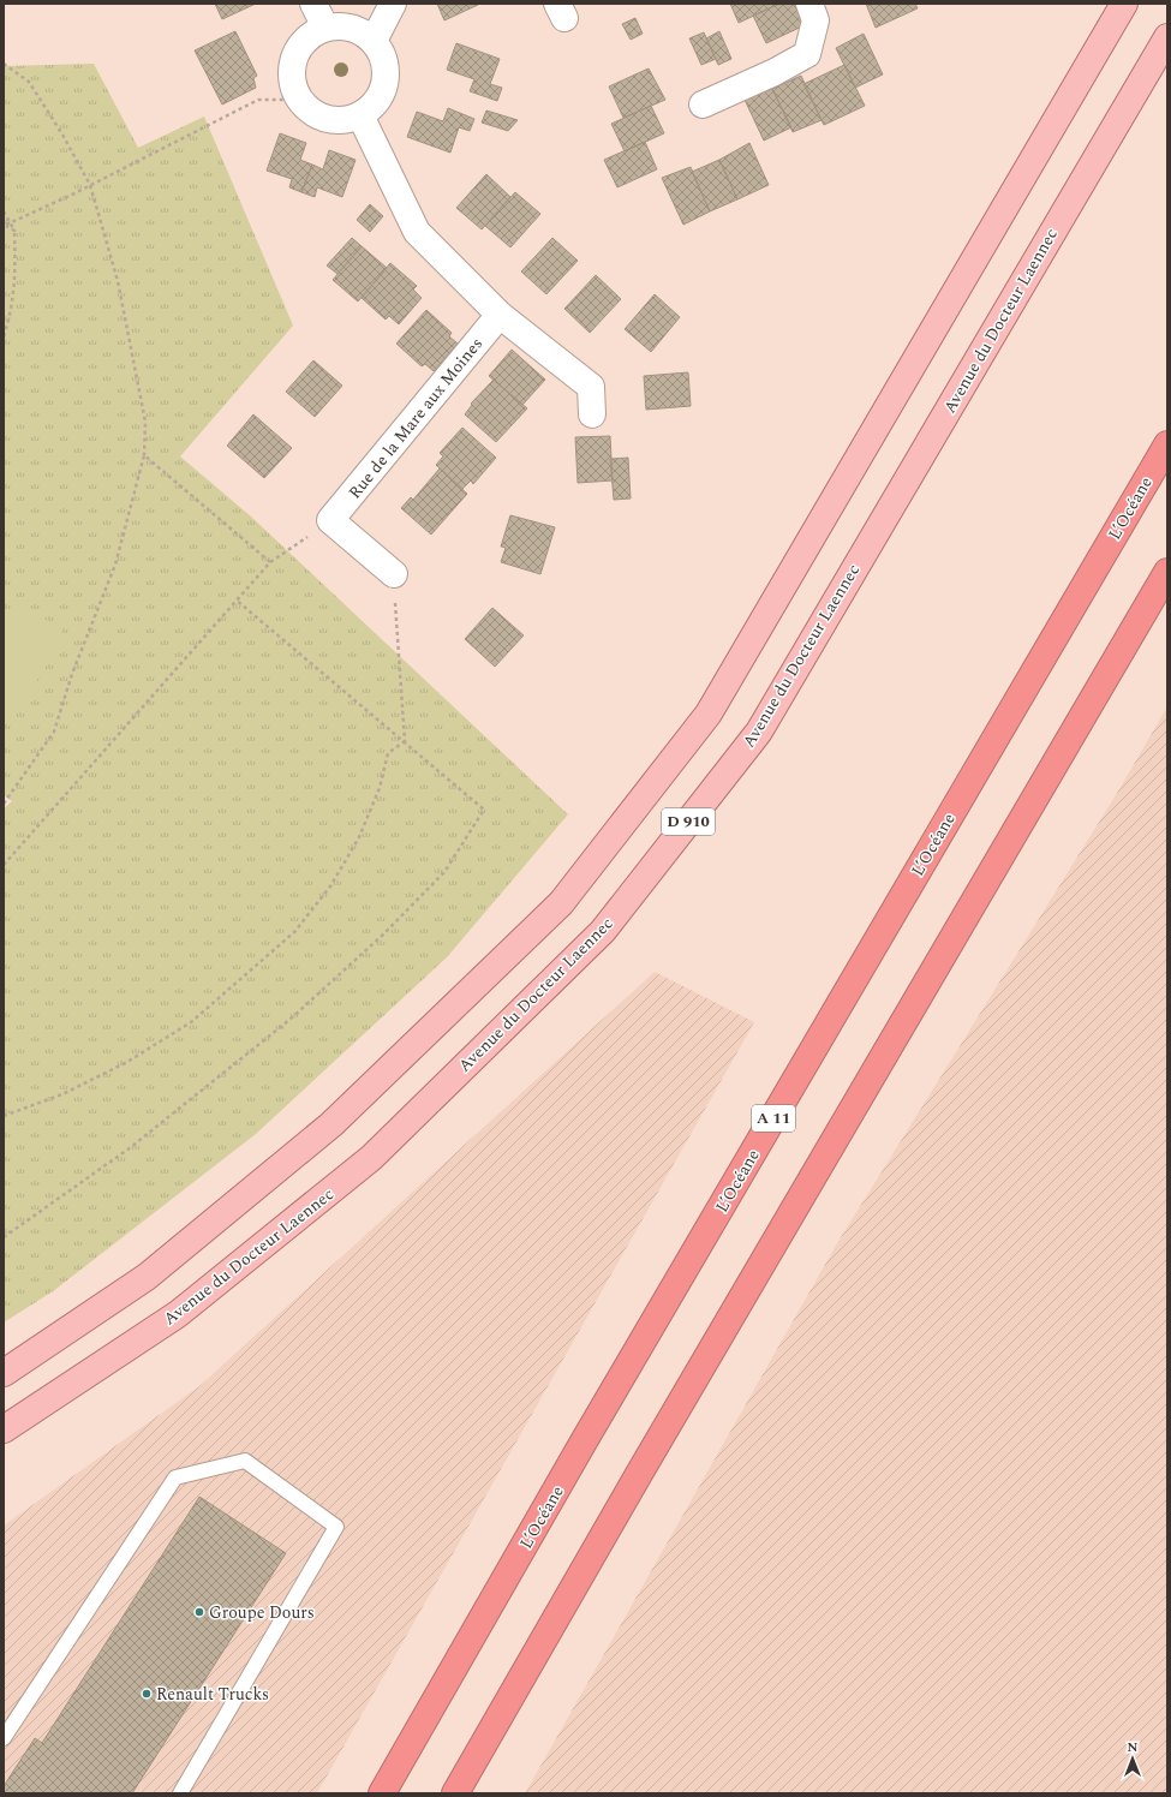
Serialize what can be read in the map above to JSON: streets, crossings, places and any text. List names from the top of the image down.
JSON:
{
  "streets": {
    "highway": ["L’Océane", "A 11"],
    "main road": ["Avenue du Docteur Laennec", "D 910"],
    "street": ["Rue de la Mare aux Moines"]
  },
  "places": ["Groupe Dours", "Renault Trucks"],
  "north": "top"
}
